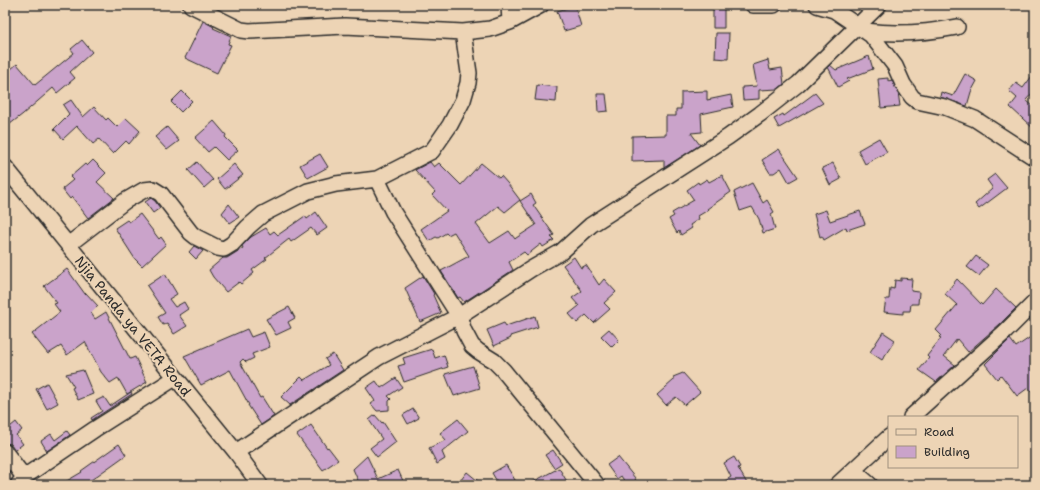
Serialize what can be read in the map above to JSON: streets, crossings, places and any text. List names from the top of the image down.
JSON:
{
  "streets": {
    "street": ["Njia Panda ya VETA Road"]
  },
  "legend": ["Road", "Building"]
}
